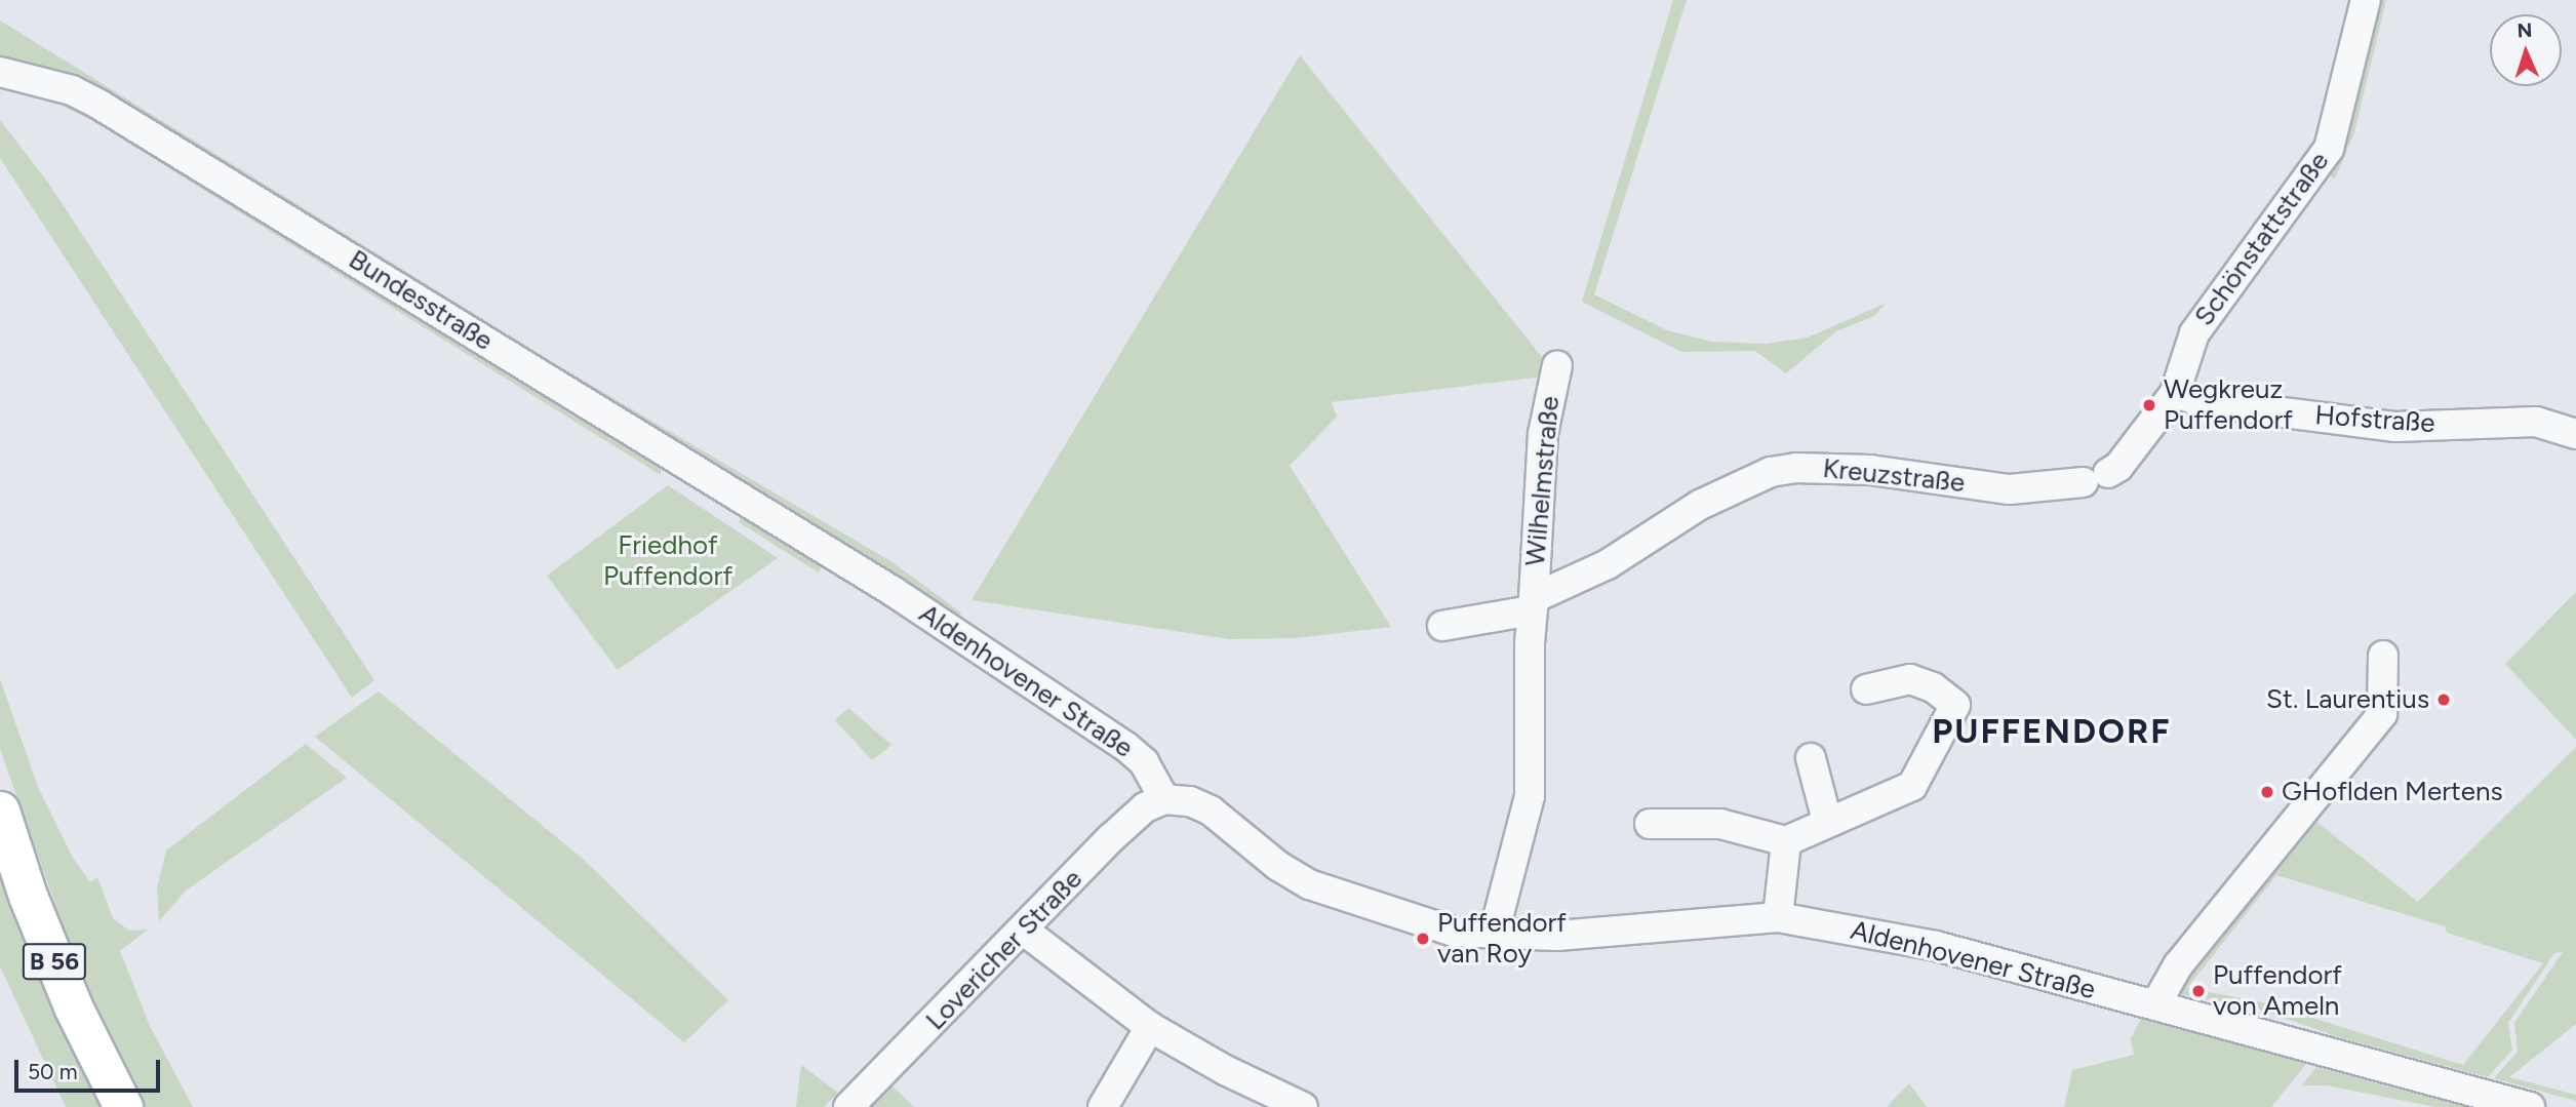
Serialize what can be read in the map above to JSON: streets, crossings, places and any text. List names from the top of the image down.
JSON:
{
  "streets": {
    "main road": ["B 56"],
    "street": [
      "Schönstattstraße",
      "Bundesstraße",
      "Hofstraße",
      "Kreuzstraße",
      "Wilhelmstraße",
      "Aldenhovener Straße",
      "Lovericher Straße"
    ]
  },
  "crossings": [
    ["Schönstattstraße", "Hofstraße"],
    ["Schönstattstraße", "Kreuzstraße"],
    ["Bundesstraße", "Aldenhovener Straße"],
    ["Kreuzstraße", "Wilhelmstraße"],
    ["Aldenhovener Straße", "Lovericher Straße"]
  ],
  "districts": ["PUFFENDORF"],
  "parks": ["Friedhof Puffendorf"],
  "places": [
    "Wegkreuz Puffendorf",
    "St. Laurentius",
    "GHoflden Mertens",
    "Puffendorf van Roy",
    "Puffendorf von Ameln"
  ],
  "scale_bar": "50 m",
  "north": "top"
}
